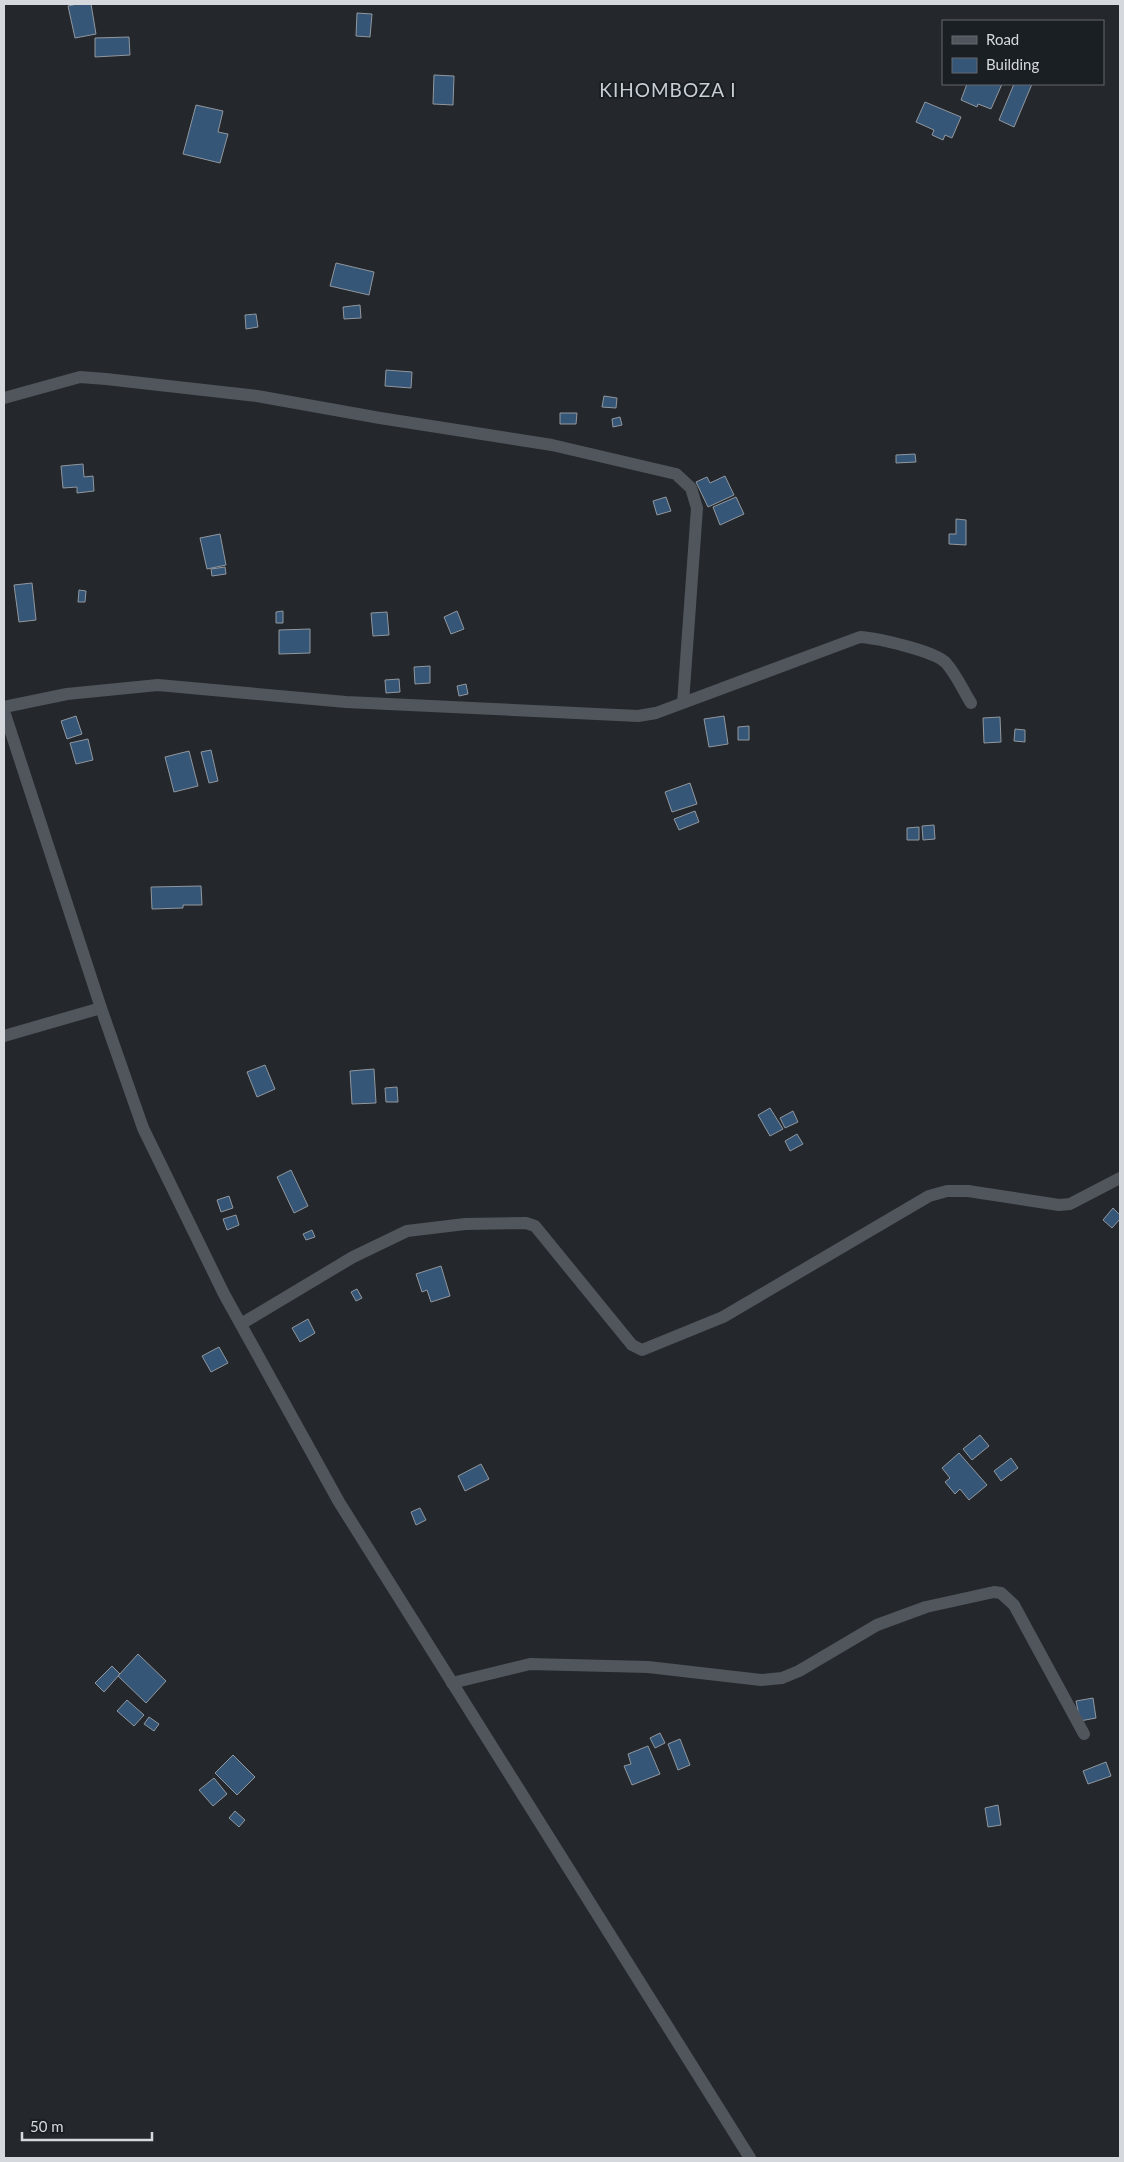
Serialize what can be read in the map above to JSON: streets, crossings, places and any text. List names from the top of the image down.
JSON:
{
  "districts": ["KIHOMBOZA I"],
  "legend": ["Road", "Building"],
  "scale_bar": "50 m"
}
